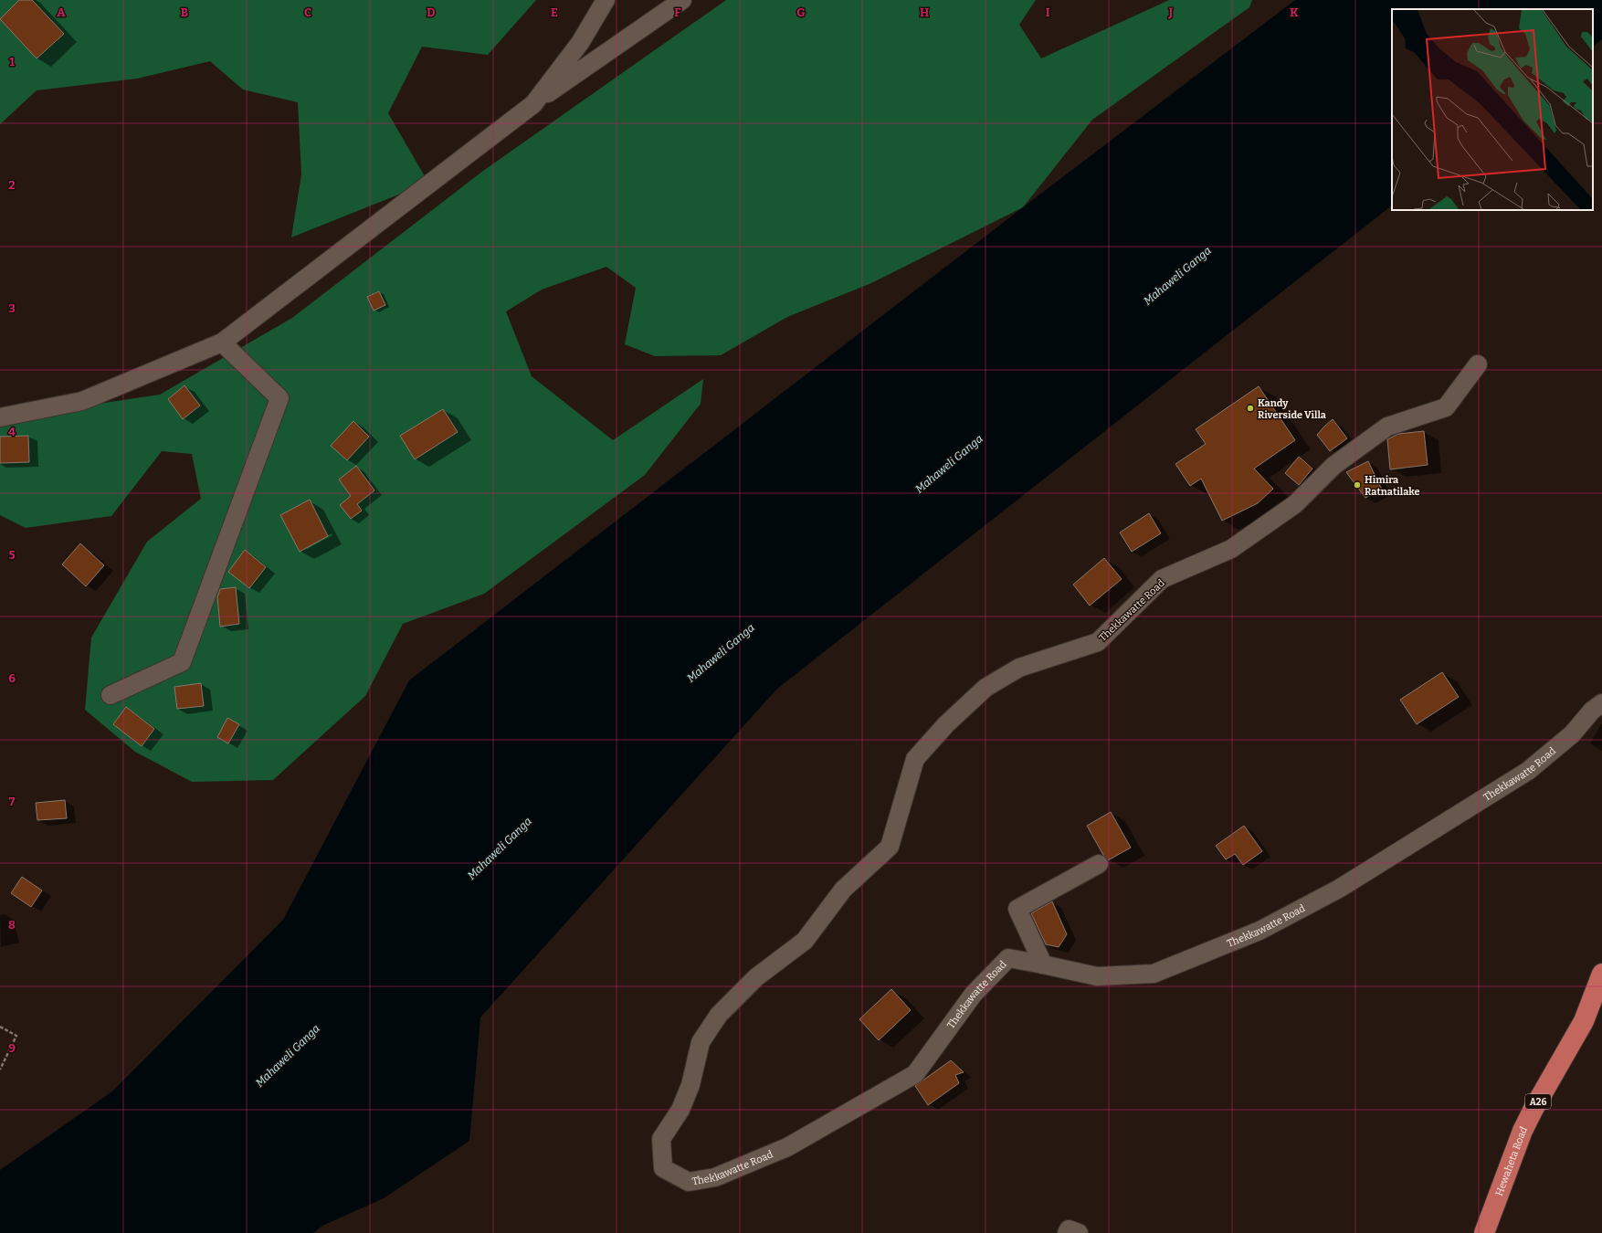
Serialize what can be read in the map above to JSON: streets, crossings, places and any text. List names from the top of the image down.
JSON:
{
  "streets": {
    "highway": ["A26", "Hewaheta Road"],
    "street": ["Thekkawatte Road"]
  },
  "water": ["Mahaweli Ganga"],
  "places": ["Kandy Riverside Villa", "Himira Ratnatilake"],
  "grid": {
    "columns": [
      "A",
      "B",
      "C",
      "D",
      "E",
      "F",
      "G",
      "H",
      "I",
      "J",
      "K"
    ],
    "rows": [
      "1",
      "2",
      "3",
      "4",
      "5",
      "6",
      "7",
      "8",
      "9"
    ]
  }
}
